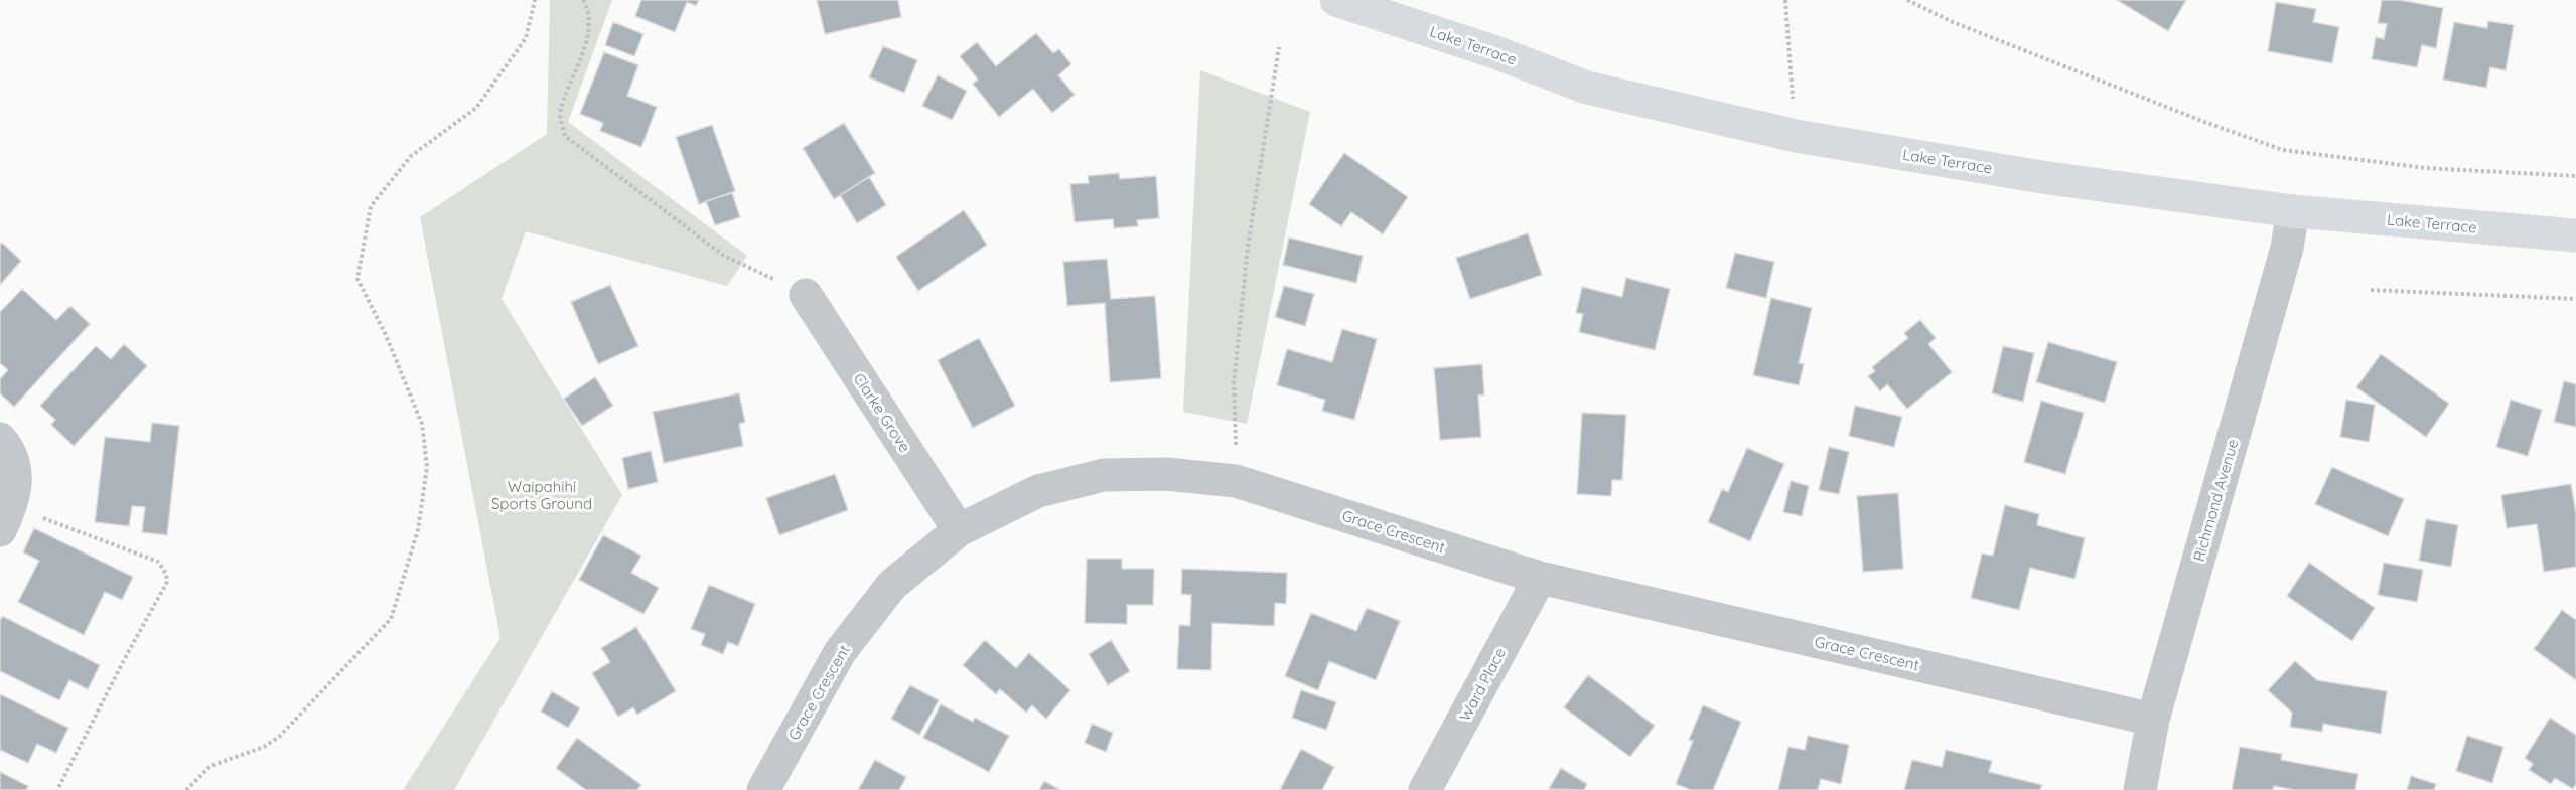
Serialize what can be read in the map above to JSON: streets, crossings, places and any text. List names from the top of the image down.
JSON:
{
  "streets": {
    "main road": ["Lake Terrace"],
    "street": [
      "Clarke Grove",
      "Richmond Avenue",
      "Grace Crescent",
      "Ward Place"
    ]
  },
  "crossings": [
    ["Lake Terrace", "Richmond Avenue"],
    ["Clarke Grove", "Grace Crescent"],
    ["Richmond Avenue", "Grace Crescent"],
    ["Grace Crescent", "Ward Place"]
  ],
  "parks": ["Waipahihi Sports Ground"]
}
